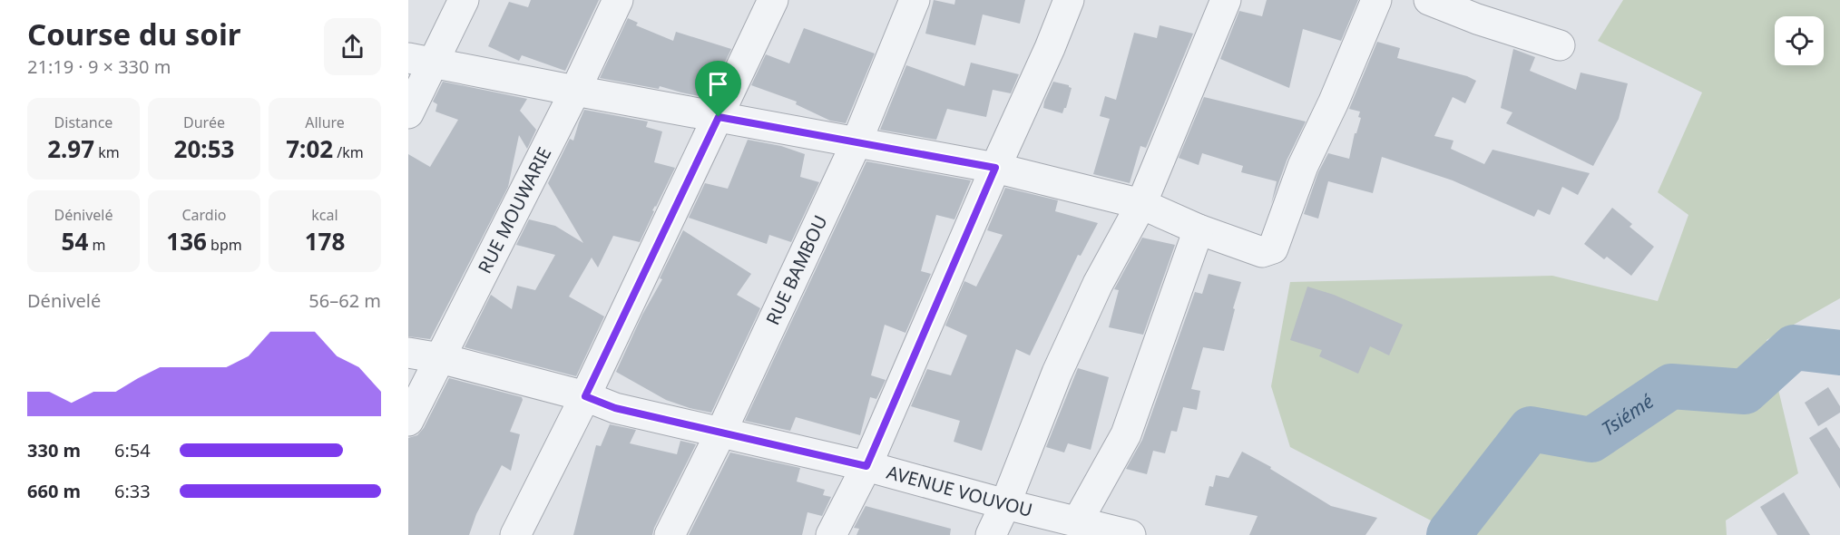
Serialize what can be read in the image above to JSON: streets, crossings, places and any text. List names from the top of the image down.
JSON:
{
  "streets": {
    "street": ["RUE MOUWARIE", "RUE BAMBOU", "AVENUE VOUVOU"]
  },
  "crossings": [
    ["RUE MOUWARIE", "AVENUE VOUVOU"],
    ["RUE BAMBOU", "AVENUE VOUVOU"]
  ],
  "water": ["Tsiémé"],
  "page": {
    "heading": ["Course du soir", "21:19 · 9 × 330 m"],
    "stats": [
      ["Distance", "2.97 km"],
      ["Durée", "20:53"],
      ["Allure", "7:02 /km"],
      ["Dénivelé", "54 m"],
      ["Cardio", "136 bpm"],
      ["kcal", "178"]
    ],
    "chart": ["Dénivelé", "56–62 m"],
    "list": [
      {
        "name": "330 m",
        "note": "6:54"
      },
      {
        "name": "660 m",
        "note": "6:33"
      }
    ]
  }
}
